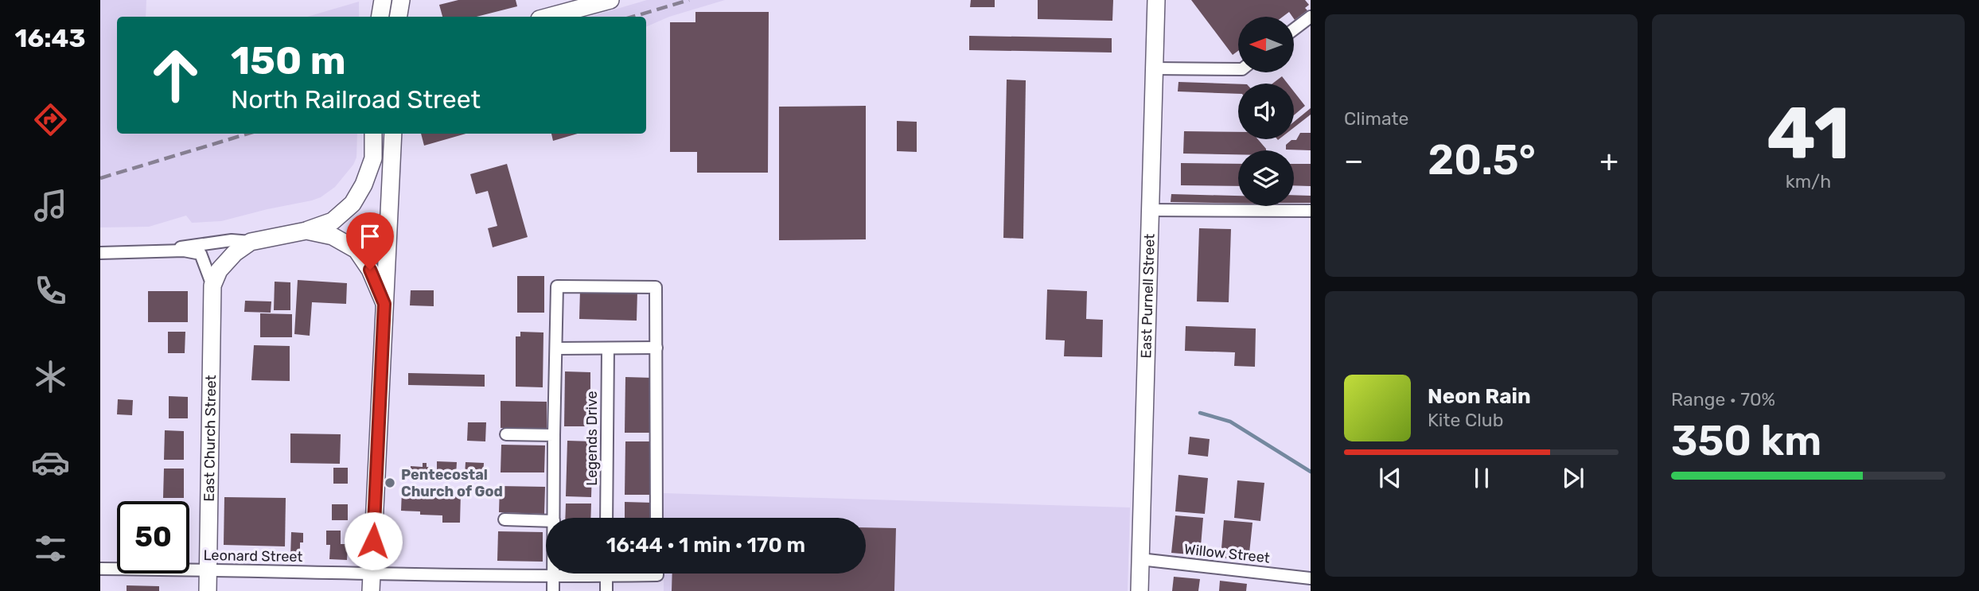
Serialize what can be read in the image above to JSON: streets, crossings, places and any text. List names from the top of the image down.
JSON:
{
  "streets": {
    "main road": ["East Purnell Street", "East Church Street"],
    "street": ["Legends Drive", "Willow Street", "Leonard Street"]
  },
  "crossings": [
    ["East Purnell Street", "Willow Street"],
    ["East Church Street", "Leonard Street"]
  ],
  "places": ["Pentecostal Church of God"],
  "north": "left",
  "page": {
    "tabs": "16:43",
    "tile": [
      "Climate",
      ["41", "km/h"],
      ["Range · 70%", "350 km"]
    ],
    "turn": ["150 m", "North Railroad Street"],
    "heat": ["−", "20.5°", "+"],
    "song": ["Neon Rain", "Kite Club"],
    "limit": "50",
    "trip": "16:44 · 1 min · 170 m"
  }
}
